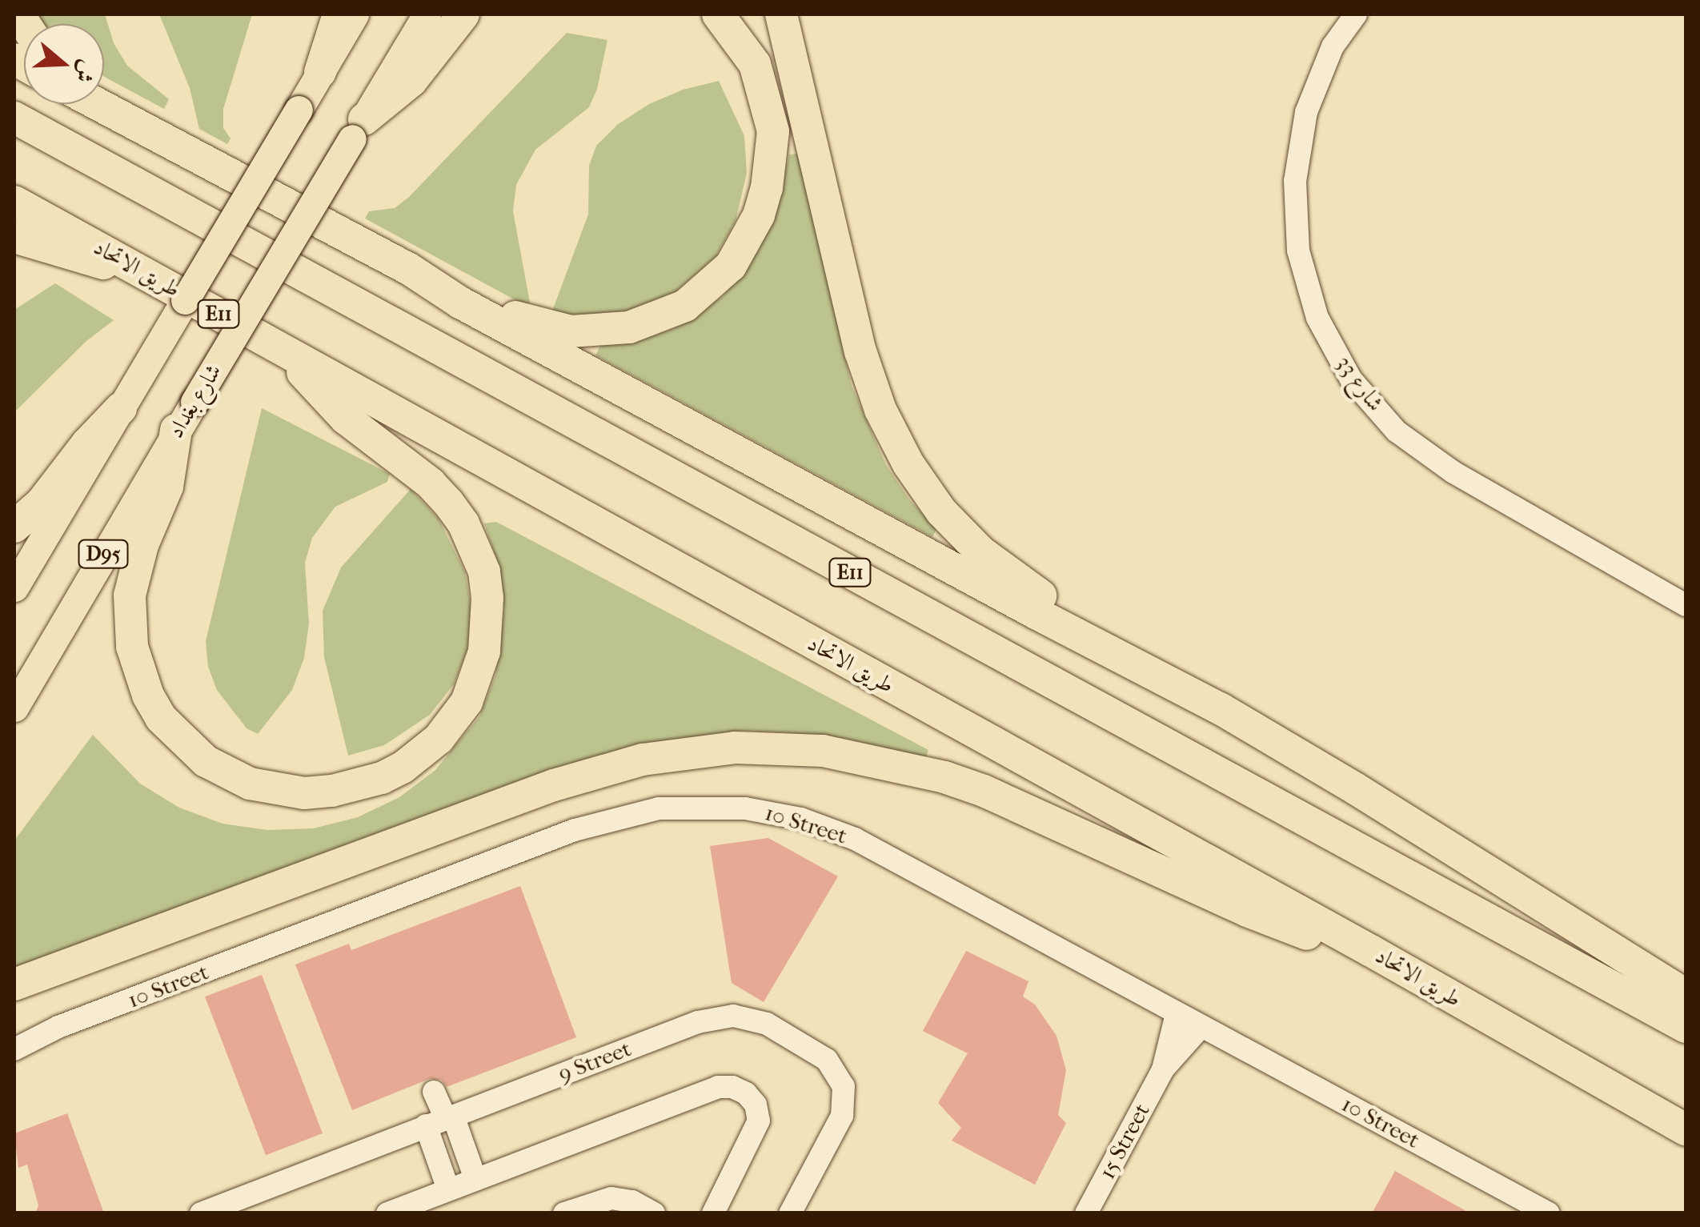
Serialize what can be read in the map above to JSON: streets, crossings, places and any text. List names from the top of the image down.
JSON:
{
  "streets": {
    "highway": ["طريق الاتحاد", "E11"],
    "main road": ["شارع بغداد", "D95"],
    "street": [
      "شارع 33",
      "10 Street",
      "9 Street",
      "15 Street"
    ]
  },
  "north": "right"
}
